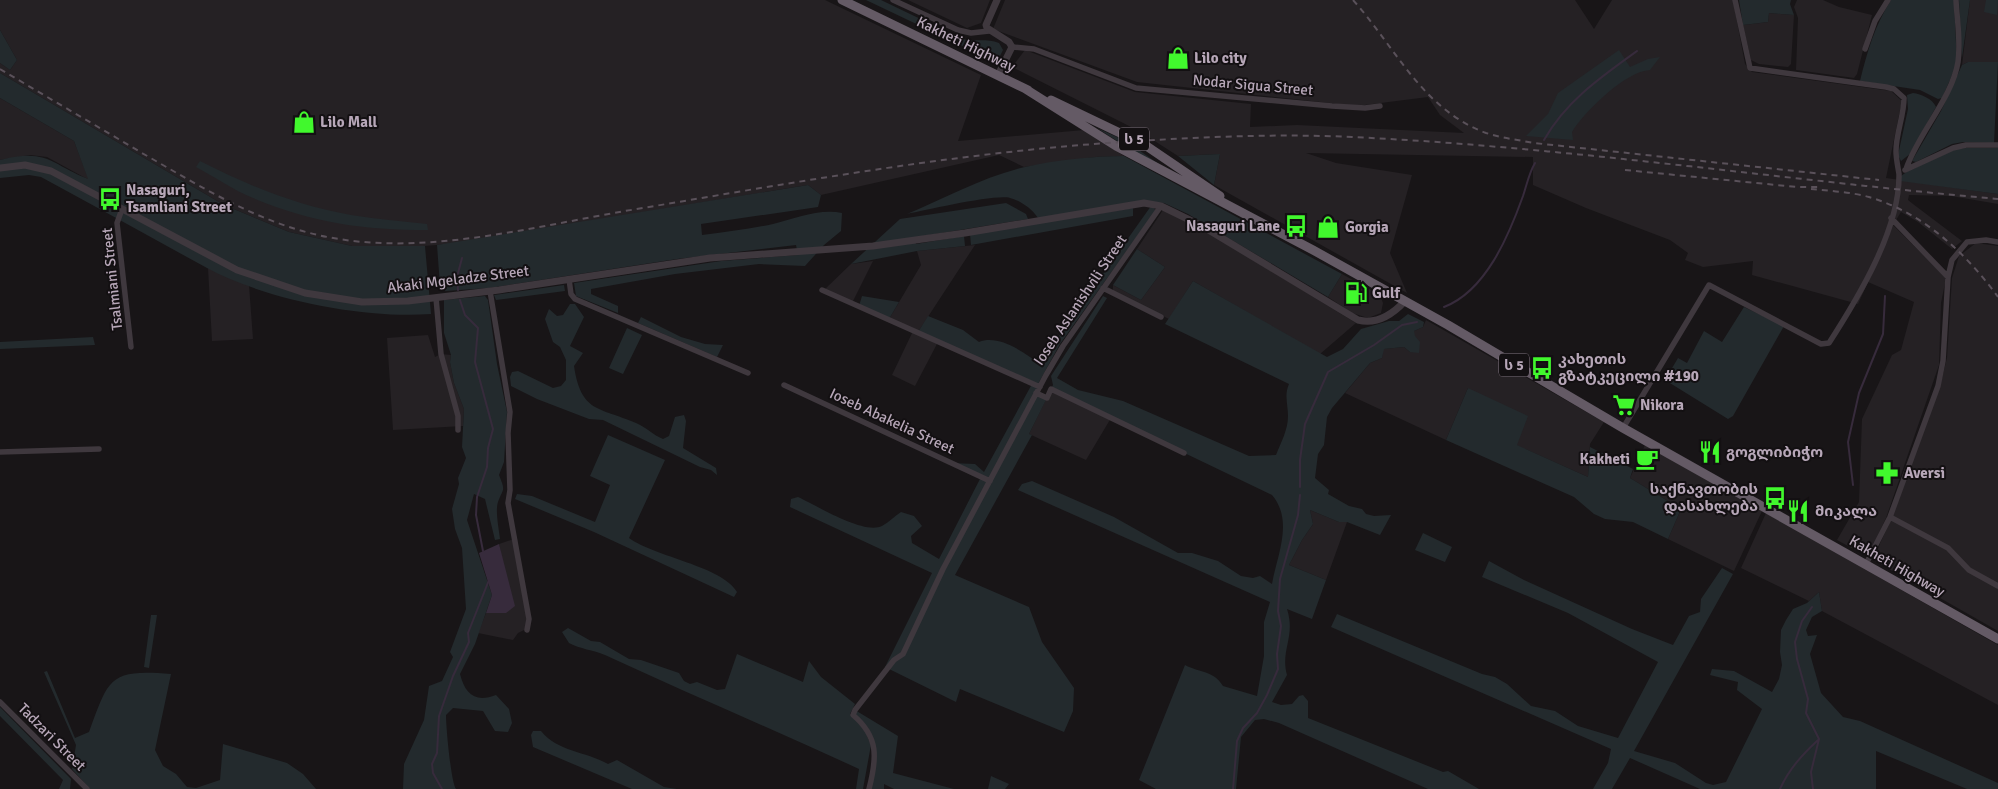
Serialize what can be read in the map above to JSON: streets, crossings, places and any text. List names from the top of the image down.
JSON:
{
  "streets": {
    "highway": ["Kakheti Highway", "ს 5"],
    "street": [
      "Nodar Sigua Street",
      "Tsalmiani Street",
      "Akaki Mgeladze Street",
      "Ioseb Aslanishvili Street",
      "Ioseb Abakelia Street",
      "Tadzari Street"
    ]
  },
  "crossings": [
    ["Tsalmiani Street", "Akaki Mgeladze Street"],
    ["Akaki Mgeladze Street", "Ioseb Aslanishvili Street"],
    ["Ioseb Aslanishvili Street", "Ioseb Abakelia Street"]
  ],
  "places": {
    "shop": ["Lilo city", "Lilo Mall", "Gorgia"],
    "bus stop": [
      "Nasaguri, Tsamliani Street",
      "Nasaguri Lane",
      "კახეთის გზატკეცილი #190",
      "საქნავთობის დასახლება"
    ],
    "fuel station": ["Gulf"],
    "supermarket": ["Nikora"],
    "restaurant": ["გოგლიბიჭო", "მიკალა"],
    "cafe": ["Kakheti"],
    "pharmacy": ["Aversi"]
  }
}
